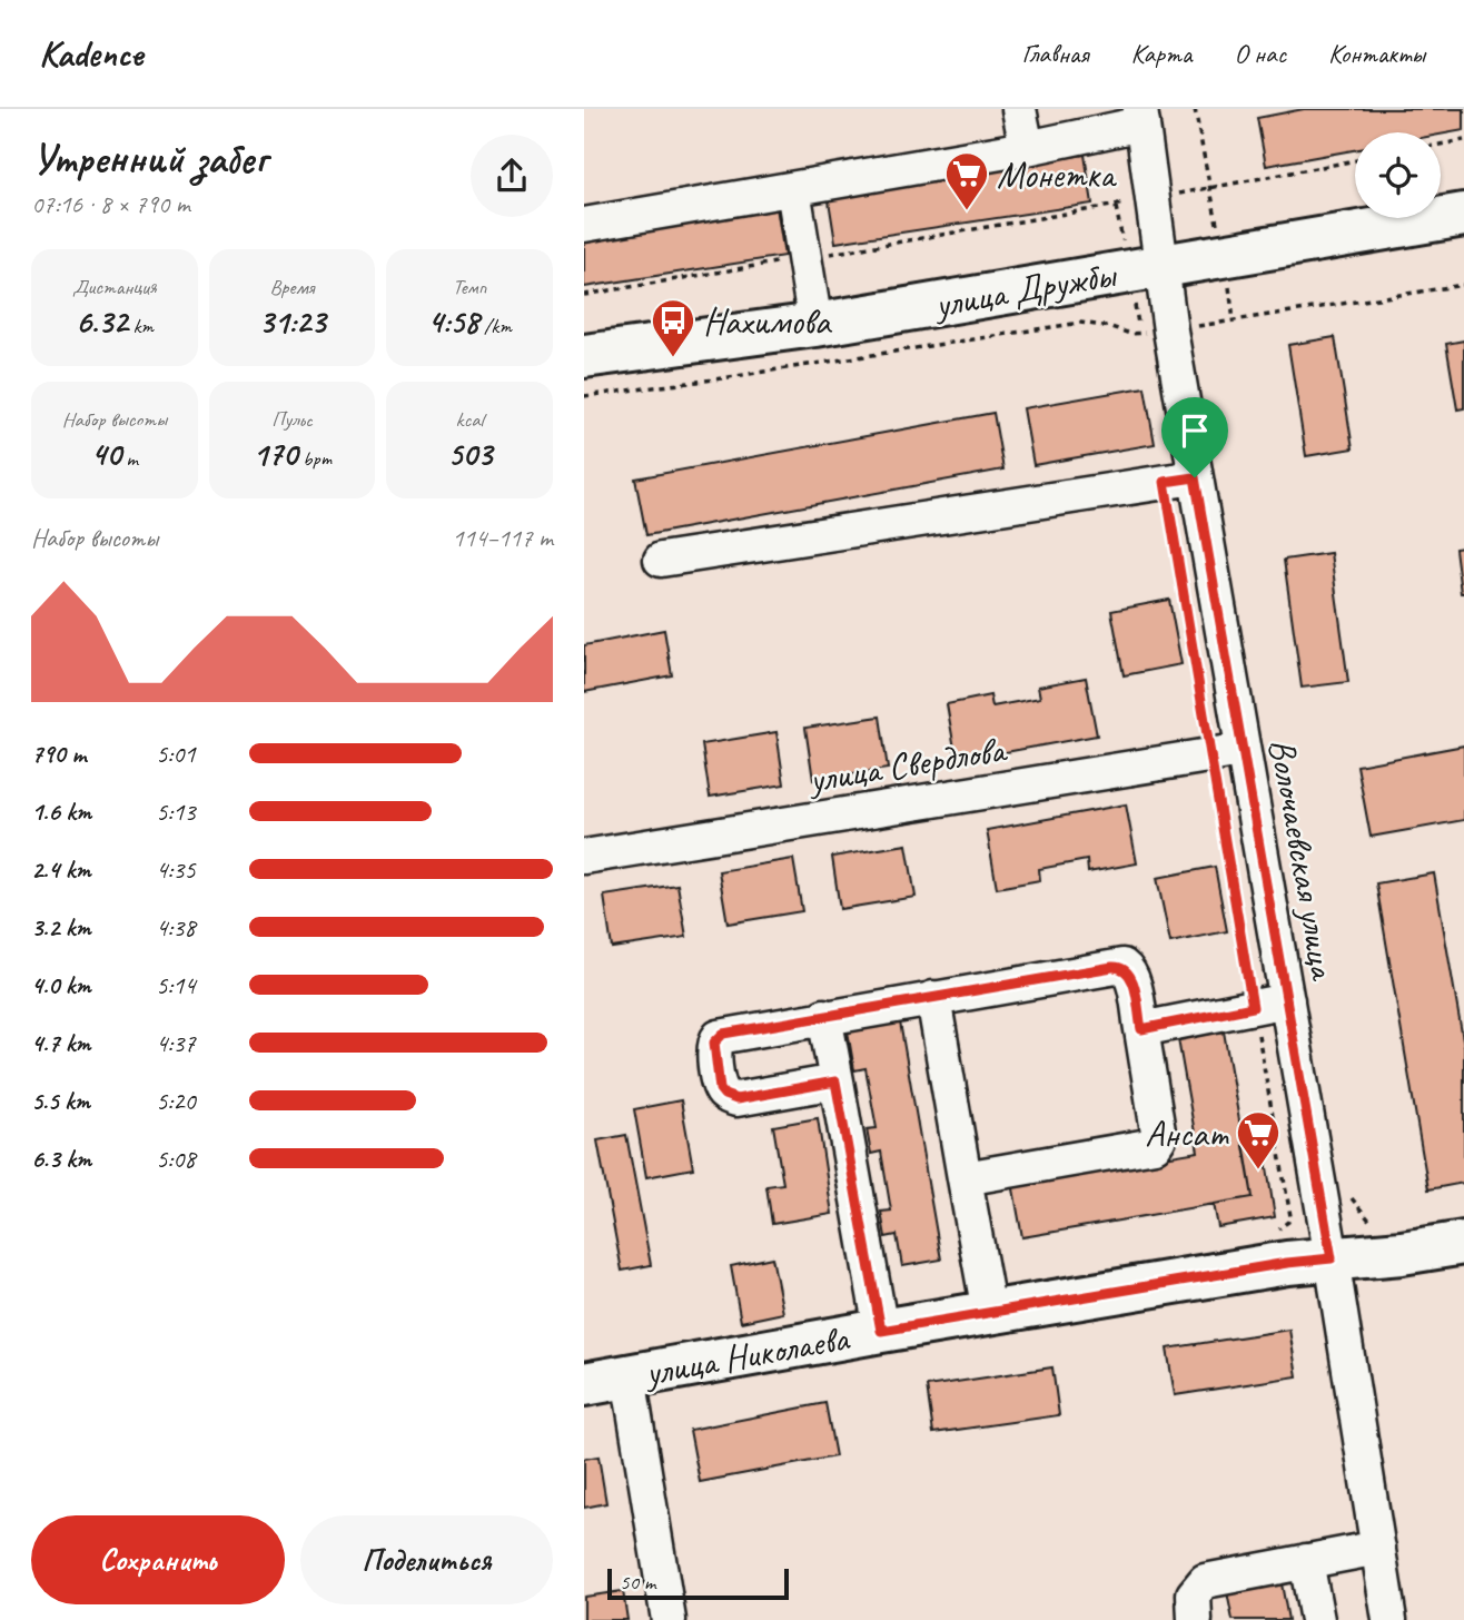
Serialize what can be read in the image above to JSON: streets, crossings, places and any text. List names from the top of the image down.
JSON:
{
  "streets": {
    "main road": ["улица Дружбы", "улица Николаева"],
    "street": ["улица Свердлова", "Волочаевская улица"]
  },
  "crossings": [
    ["улица Дружбы", "Волочаевская улица"],
    ["улица Свердлова", "Волочаевская улица"],
    ["Волочаевская улица", "улица Николаева"]
  ],
  "places": {
    "supermarket": ["Монетка", "Ансат"],
    "bus stop": ["Нахимова"]
  },
  "scale_bar": "50 m",
  "page": {
    "header": "Kadence",
    "nav": [
      "Главная",
      "Карта",
      "О нас",
      "Контакты"
    ],
    "heading": ["Утренний забег", "07:16 · 8 × 790 m"],
    "stats": [
      ["Дистанция", "6.32 km"],
      ["Время", "31:23"],
      ["Темп", "4:58 /km"],
      ["Набор высоты", "40 m"],
      ["Пульс", "170 bpm"],
      ["kcal", "503"]
    ],
    "chart": ["Набор высоты", "114–117 m"],
    "list": [
      {
        "name": "790 m",
        "note": "5:01"
      },
      {
        "name": "1.6 km",
        "note": "5:13"
      },
      {
        "name": "2.4 km",
        "note": "4:35"
      },
      {
        "name": "3.2 km",
        "note": "4:38"
      },
      {
        "name": "4.0 km",
        "note": "5:14"
      },
      {
        "name": "4.7 km",
        "note": "4:37"
      },
      {
        "name": "5.5 km",
        "note": "5:20"
      },
      {
        "name": "6.3 km",
        "note": "5:08"
      }
    ],
    "buttons": ["Сохранить", "Поделиться"],
    "scale": "50 m"
  }
}
